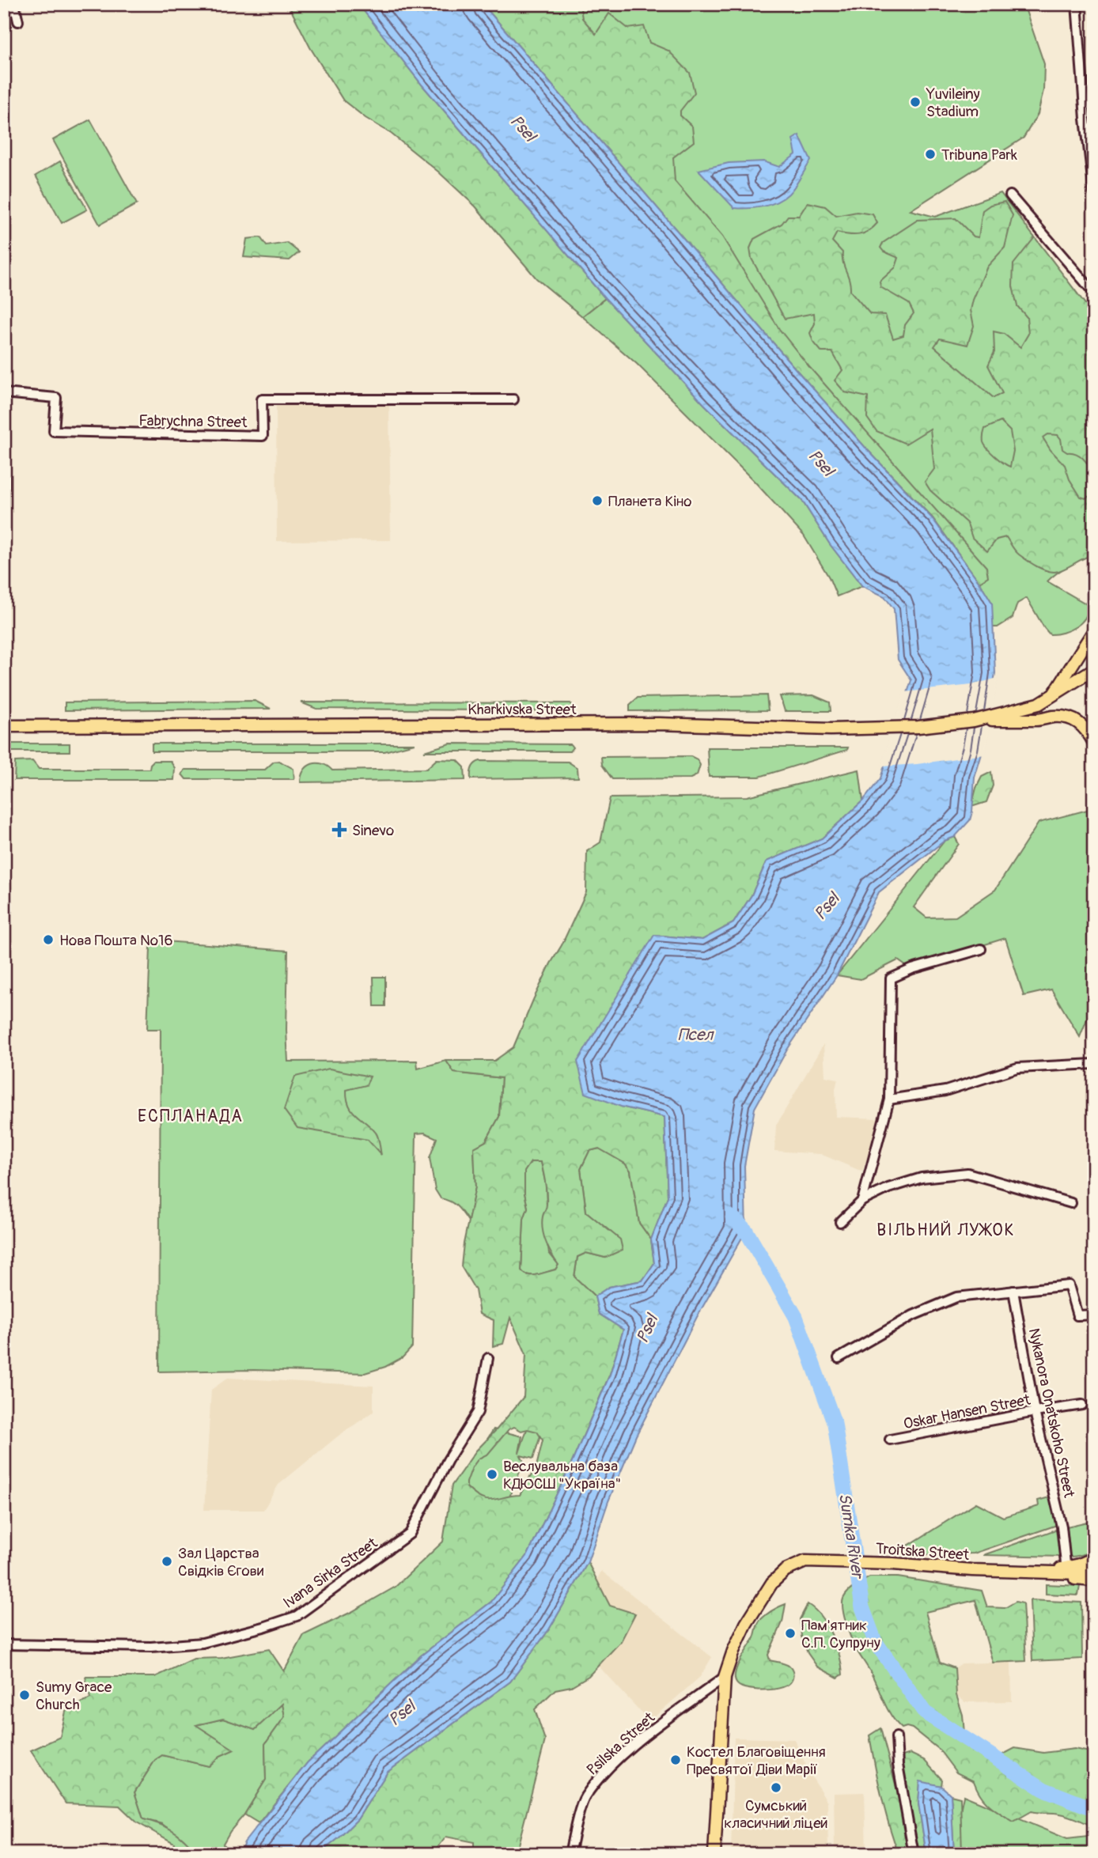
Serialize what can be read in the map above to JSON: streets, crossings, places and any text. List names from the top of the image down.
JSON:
{
  "streets": {
    "main road": ["Kharkivska Street", "Troitska Street"],
    "street": [
      "Fabrychna Street",
      "Oskar Hansen Street",
      "Nykanora Onatskoho Street",
      "Ivana Sirka Street",
      "Psilska Street"
    ]
  },
  "crossings": [
    ["Oskar Hansen Street", "Nykanora Onatskoho Street"],
    ["Nykanora Onatskoho Street", "Troitska Street"],
    ["Troitska Street", "Psilska Street"]
  ],
  "districts": ["ЕСПЛАНАДА", "ВІЛЬНИЙ ЛУЖОК"],
  "water": ["Psel", "Псел", "Sumka River"],
  "places": {
    "other": [
      "Yuvileiny Stadium",
      "Tribuna Park",
      "Планета Кіно",
      "Нова Пошта №16",
      "Веслувальна база КДЮСШ \"Україна\"",
      "Зал Царства Свідків Єгови",
      "Пам'ятник С.П. Супруну",
      "Sumy Grace Church",
      "Костел Благовіщення Пресвятої Діви Марії",
      "Сумський класичний ліцей"
    ],
    "health": ["Sinevo"]
  }
}
